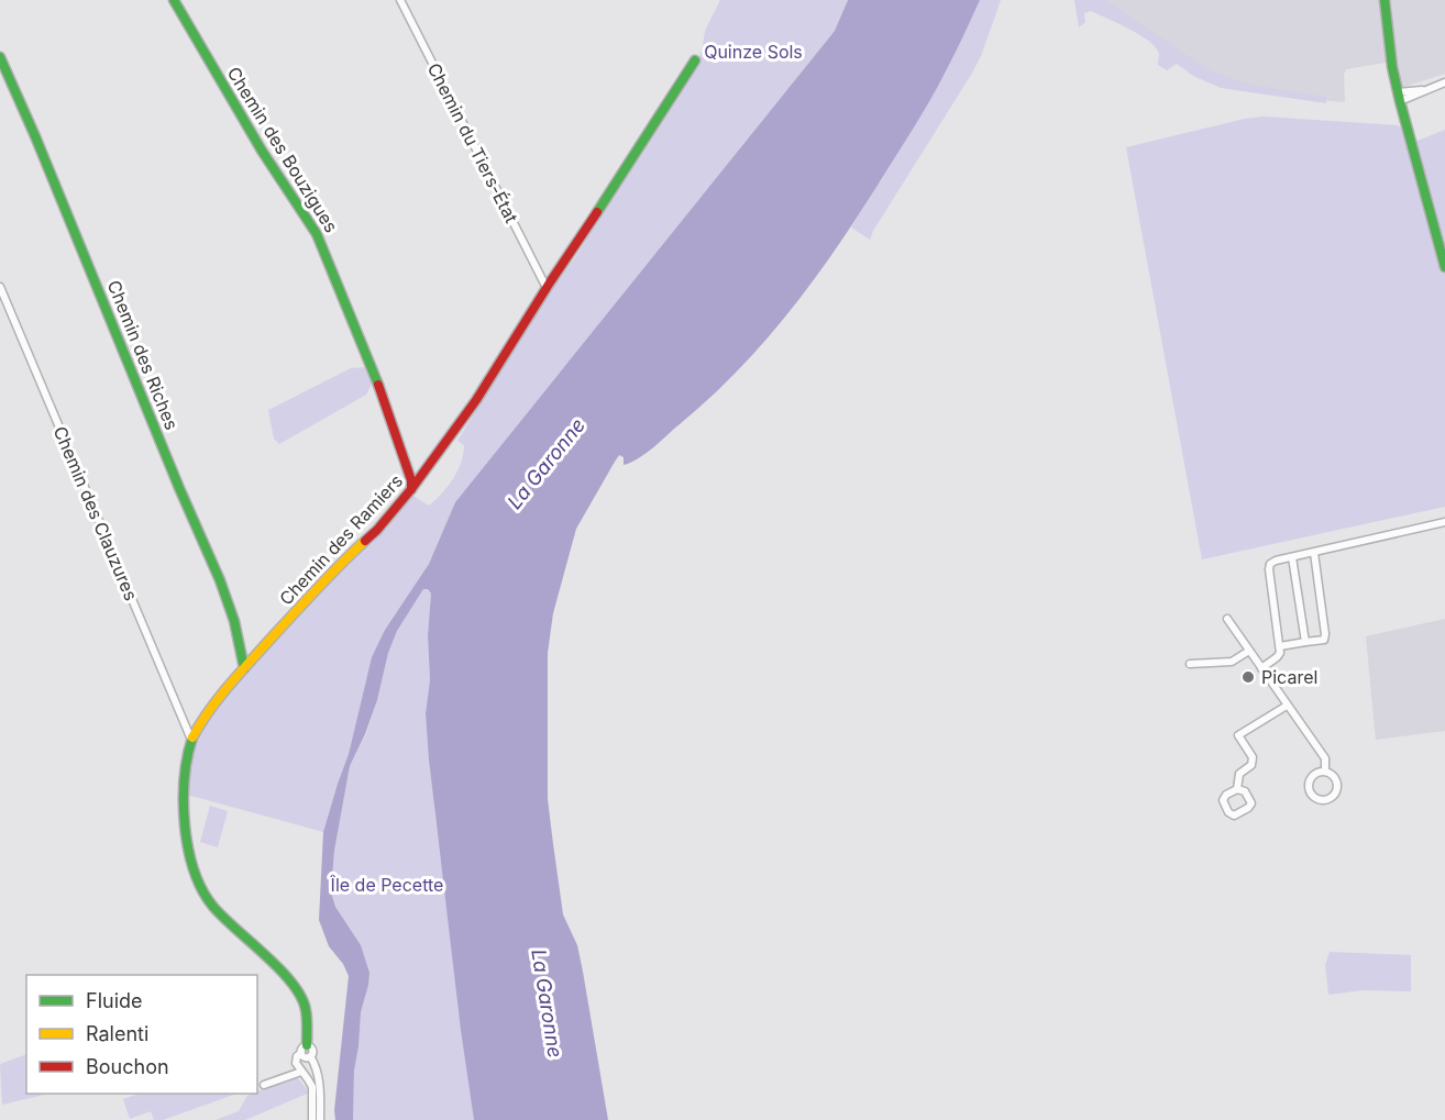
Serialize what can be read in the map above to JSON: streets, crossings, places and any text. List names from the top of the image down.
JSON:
{
  "streets": {
    "street": [
      "Chemin du Tiers-État",
      "Chemin des Bouzigues",
      "Chemin des Riches",
      "Chemin des Clauzures",
      "Chemin des Ramiers"
    ]
  },
  "crossings": [
    ["Chemin du Tiers-État", "Chemin des Ramiers"],
    ["Chemin des Bouzigues", "Chemin des Ramiers"],
    ["Chemin des Riches", "Chemin des Ramiers"],
    ["Chemin des Clauzures", "Chemin des Ramiers"]
  ],
  "water": ["La Garonne"],
  "parks": ["Quinze Sols", "Île de Pecette"],
  "places": ["Picarel"],
  "legend": ["Fluide", "Ralenti", "Bouchon"]
}
